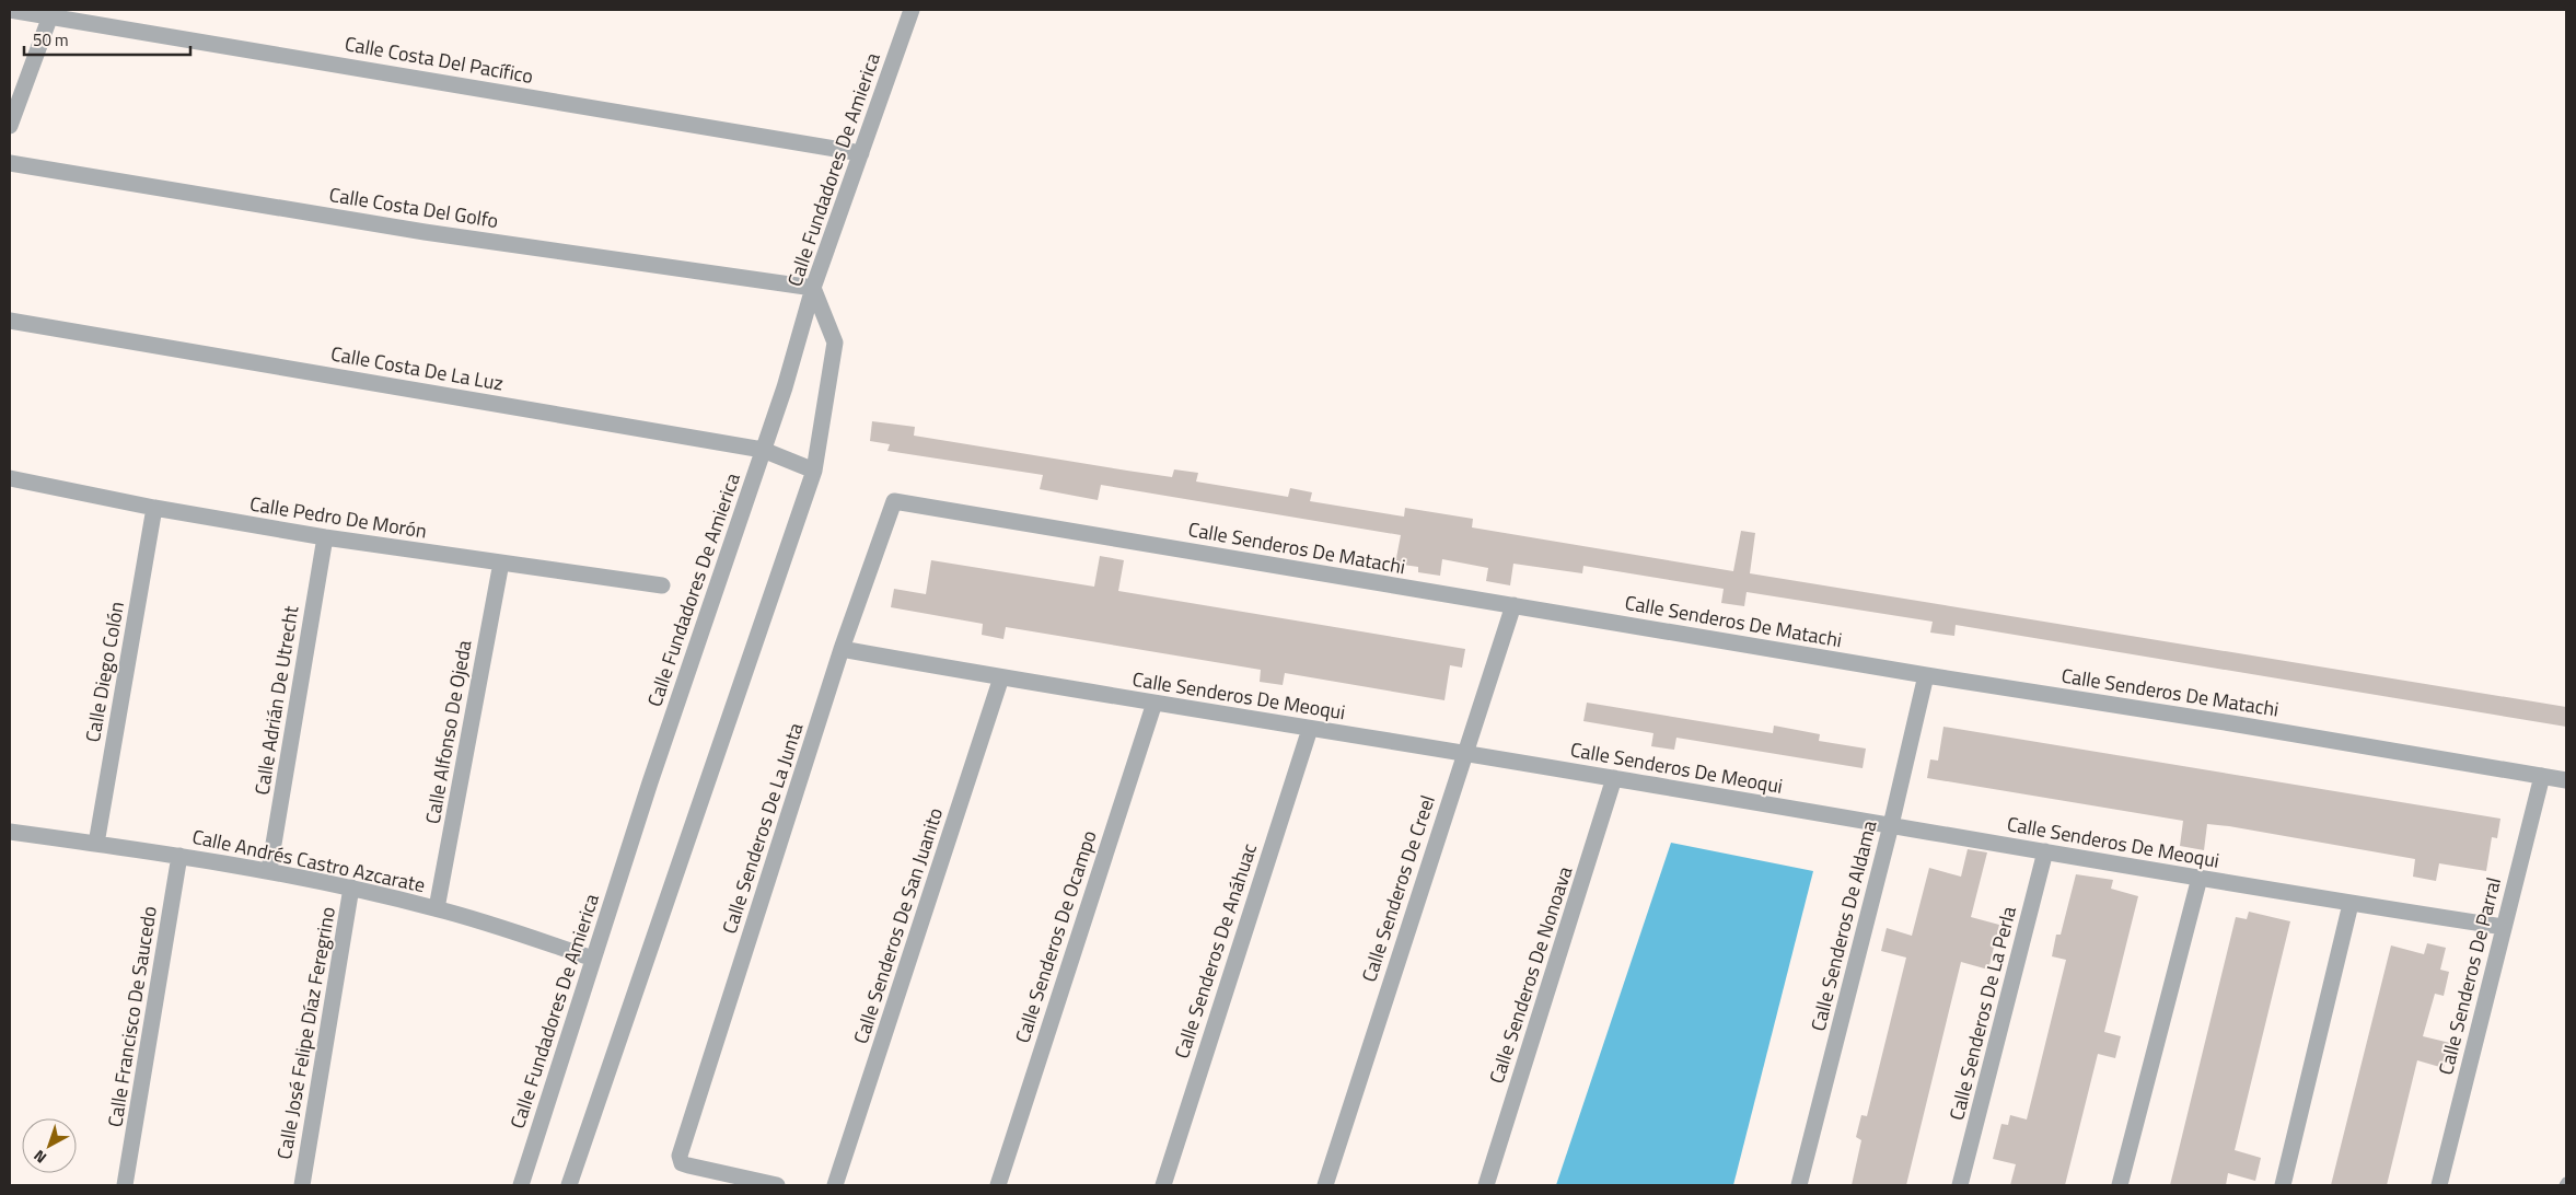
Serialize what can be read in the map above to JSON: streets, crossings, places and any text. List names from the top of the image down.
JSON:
{
  "streets": {
    "street": [
      "Calle Costa Del Pacífico",
      "Calle Fundadores De Amierica",
      "Calle Costa Del Golfo",
      "Calle Costa De La Luz",
      "Calle Pedro De Morón",
      "Calle Senderos De Matachi",
      "Calle Diego Colón",
      "Calle Senderos De Meoqui",
      "Calle Adrián De Utrecht",
      "Calle Alfonso De Ojeda",
      "Calle Senderos De La Junta",
      "Calle Andrés Castro Azcarate",
      "Calle Senderos De Creel",
      "Calle Senderos De San Juanito",
      "Calle Senderos De Aldama",
      "Calle Senderos De Ocampo",
      "Calle Senderos De Anáhuac",
      "Calle Senderos De Nonoava",
      "Calle Senderos De Parral",
      "Calle Senderos De La Perla",
      "Calle Francisco De Saucedo",
      "Calle José Felipe Díaz Feregrino"
    ]
  },
  "crossings": [
    ["Calle Costa Del Pacífico", "Calle Fundadores De Amierica"],
    ["Calle Fundadores De Amierica", "Calle Costa Del Golfo"],
    ["Calle Fundadores De Amierica", "Calle Costa De La Luz"],
    ["Calle Fundadores De Amierica", "Calle Andrés Castro Azcarate"],
    ["Calle Pedro De Morón", "Calle Diego Colón"],
    ["Calle Pedro De Morón", "Calle Adrián De Utrecht"],
    ["Calle Pedro De Morón", "Calle Alfonso De Ojeda"],
    ["Calle Senderos De Matachi", "Calle Senderos De La Junta"],
    ["Calle Senderos De Matachi", "Calle Senderos De Creel"],
    ["Calle Senderos De Matachi", "Calle Senderos De Aldama"],
    ["Calle Senderos De Matachi", "Calle Senderos De Parral"],
    ["Calle Diego Colón", "Calle Andrés Castro Azcarate"],
    ["Calle Senderos De Meoqui", "Calle Senderos De La Junta"],
    ["Calle Senderos De Meoqui", "Calle Senderos De Creel"],
    ["Calle Senderos De Meoqui", "Calle Senderos De San Juanito"],
    ["Calle Senderos De Meoqui", "Calle Senderos De Aldama"],
    ["Calle Senderos De Meoqui", "Calle Senderos De Ocampo"],
    ["Calle Senderos De Meoqui", "Calle Senderos De Anáhuac"],
    ["Calle Senderos De Meoqui", "Calle Senderos De Nonoava"],
    ["Calle Senderos De Meoqui", "Calle Senderos De Parral"],
    ["Calle Senderos De Meoqui", "Calle Senderos De La Perla"],
    ["Calle Adrián De Utrecht", "Calle Andrés Castro Azcarate"],
    ["Calle Alfonso De Ojeda", "Calle Andrés Castro Azcarate"],
    ["Calle Andrés Castro Azcarate", "Calle Francisco De Saucedo"],
    ["Calle Andrés Castro Azcarate", "Calle José Felipe Díaz Feregrino"]
  ],
  "scale_bar": "50 m",
  "north": "bottom left"
}
